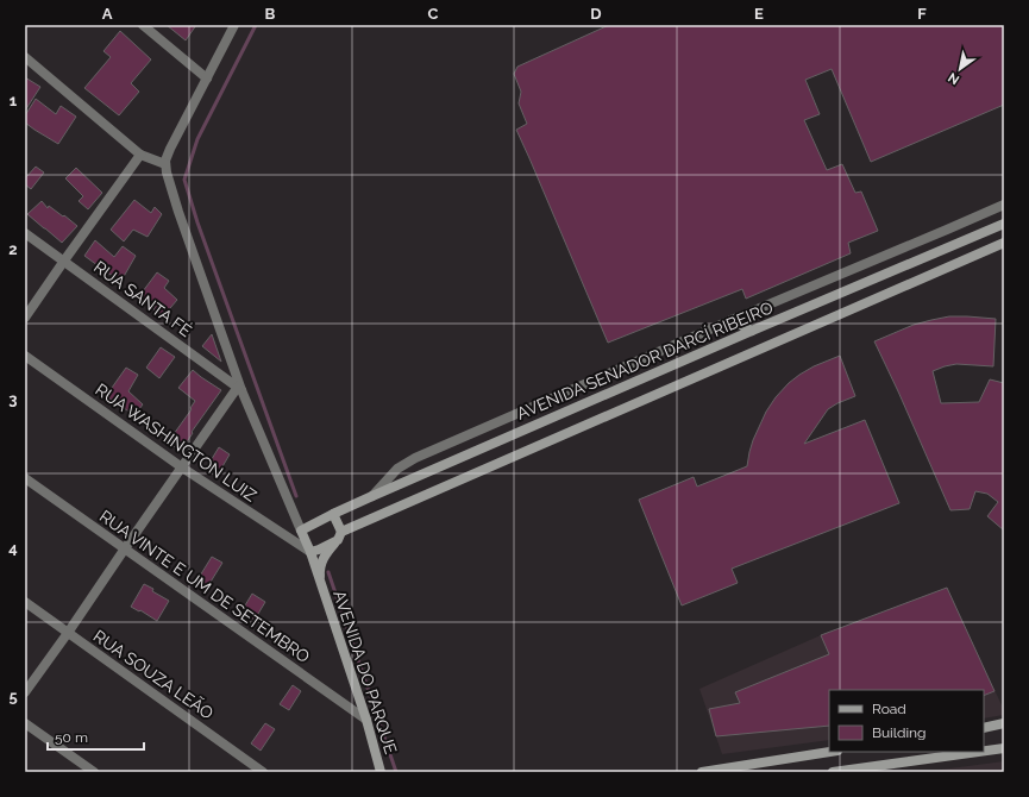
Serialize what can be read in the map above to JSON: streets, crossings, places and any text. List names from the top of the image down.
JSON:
{
  "streets": {
    "main road": ["AVENIDA SENADOR DARCÍ RIBEIRO", "AVENIDA DO PARQUE"],
    "street": [
      "RUA SANTA FÉ",
      "RUA WASHINGTON LUIZ",
      "RUA VINTE E UM DE SETEMBRO",
      "RUA SOUZA LEÃO"
    ]
  },
  "crossings": [
    ["AVENIDA SENADOR DARCÍ RIBEIRO", "AVENIDA DO PARQUE"],
    ["RUA WASHINGTON LUIZ", "AVENIDA DO PARQUE"],
    ["RUA VINTE E UM DE SETEMBRO", "AVENIDA DO PARQUE"]
  ],
  "legend": ["Road", "Building"],
  "scale_bar": "50 m",
  "north": "bottom left",
  "grid": {
    "columns": [
      "A",
      "B",
      "C",
      "D",
      "E",
      "F"
    ],
    "rows": [
      "1",
      "2",
      "3",
      "4",
      "5"
    ]
  }
}
